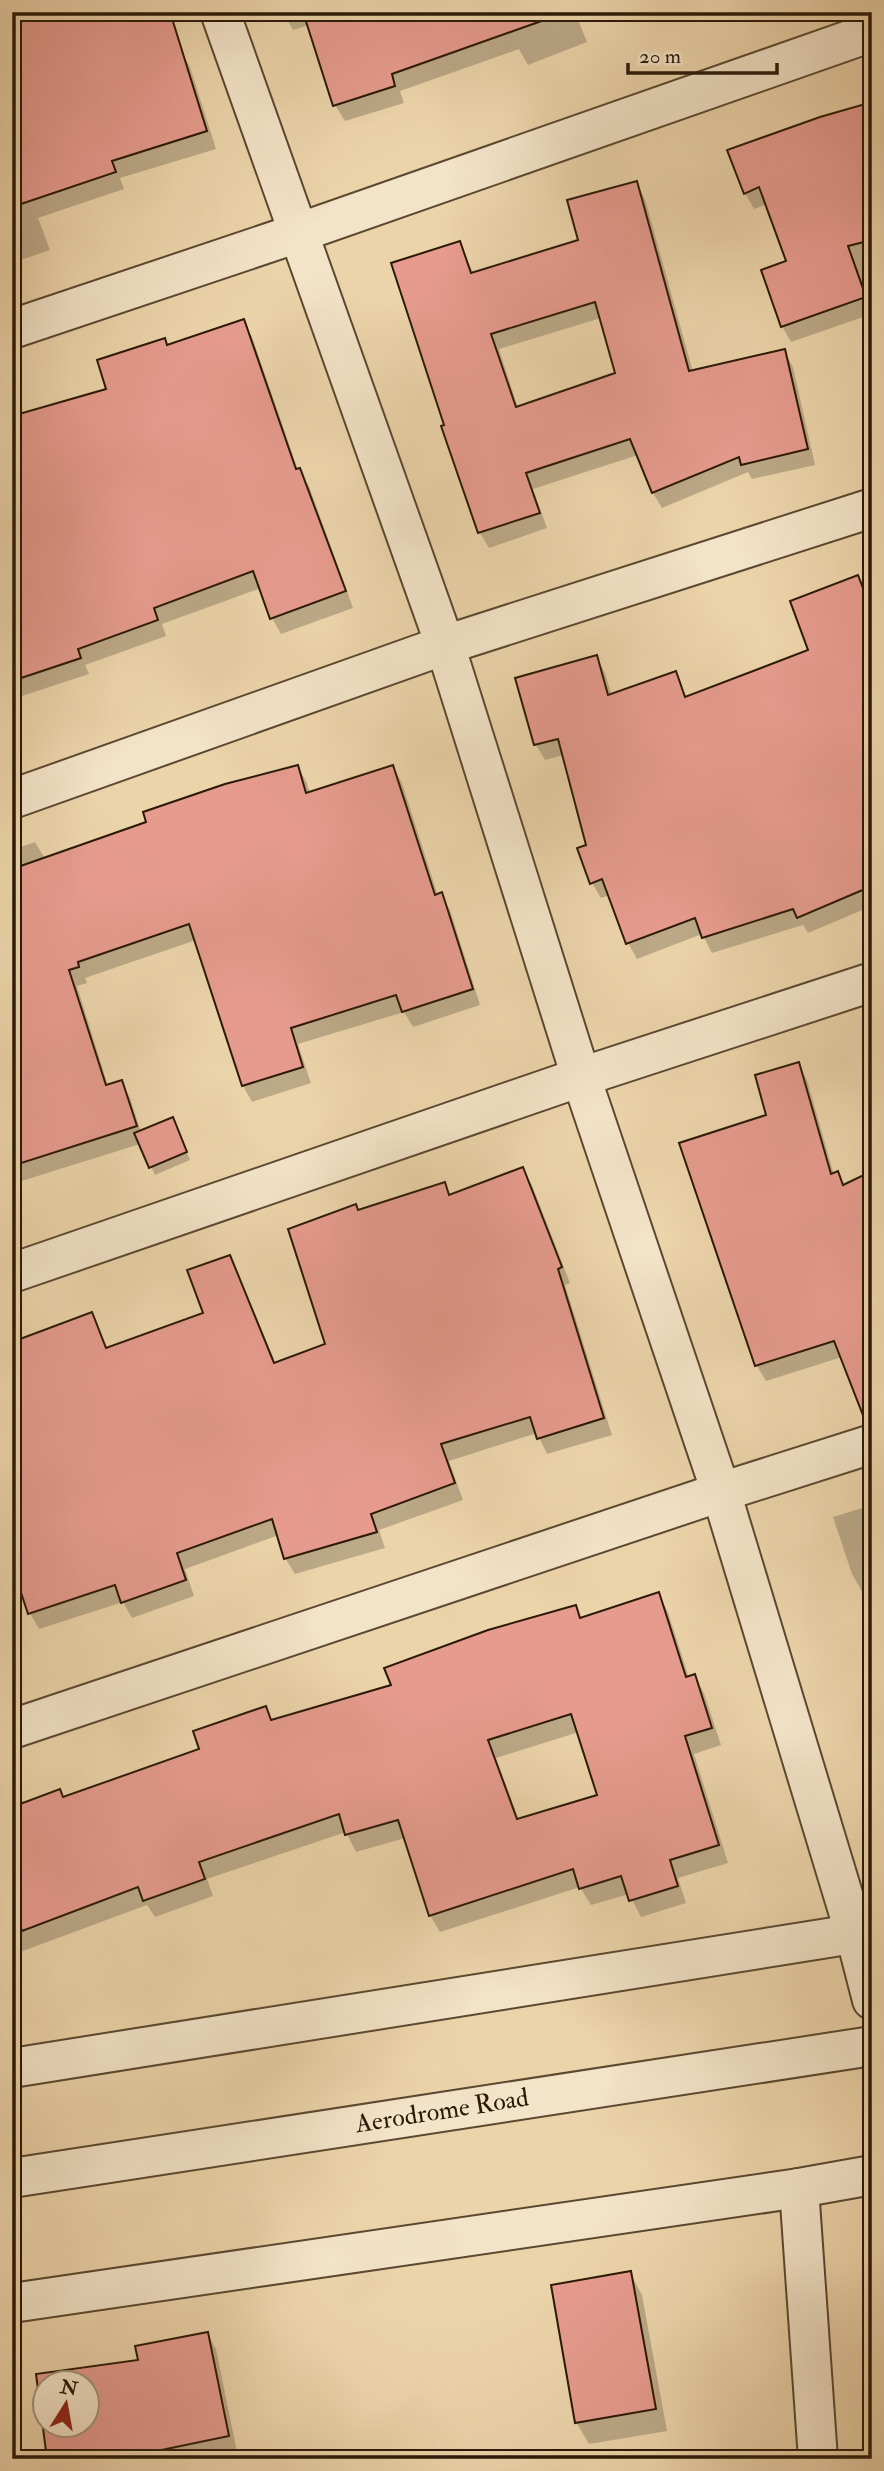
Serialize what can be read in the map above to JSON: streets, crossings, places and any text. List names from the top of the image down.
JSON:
{
  "streets": {
    "street": ["Aerodrome Road"]
  },
  "scale_bar": "20 m",
  "north": "top"
}
